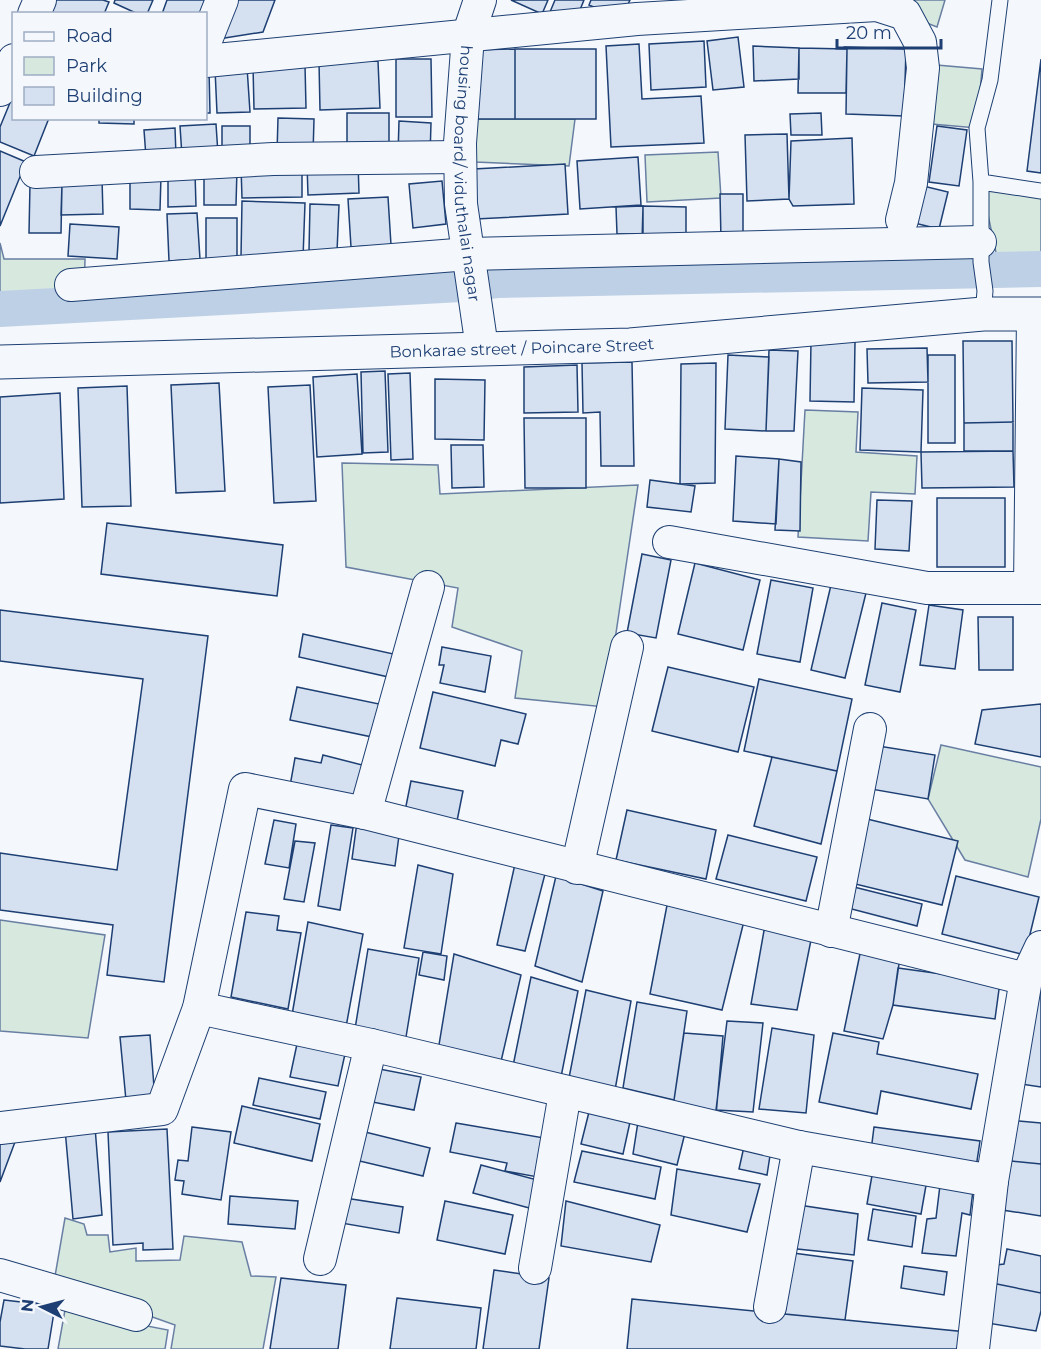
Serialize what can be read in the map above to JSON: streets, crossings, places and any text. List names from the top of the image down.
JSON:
{
  "streets": {
    "street": ["housing board/ viduthalai nagar", "Bonkarae street / Poincare Street"]
  },
  "crossings": [
    ["housing board/ viduthalai nagar", "Bonkarae street / Poincare Street"]
  ],
  "legend": ["Road", "Park", "Building"],
  "scale_bar": "20 m",
  "north": "left"
}
